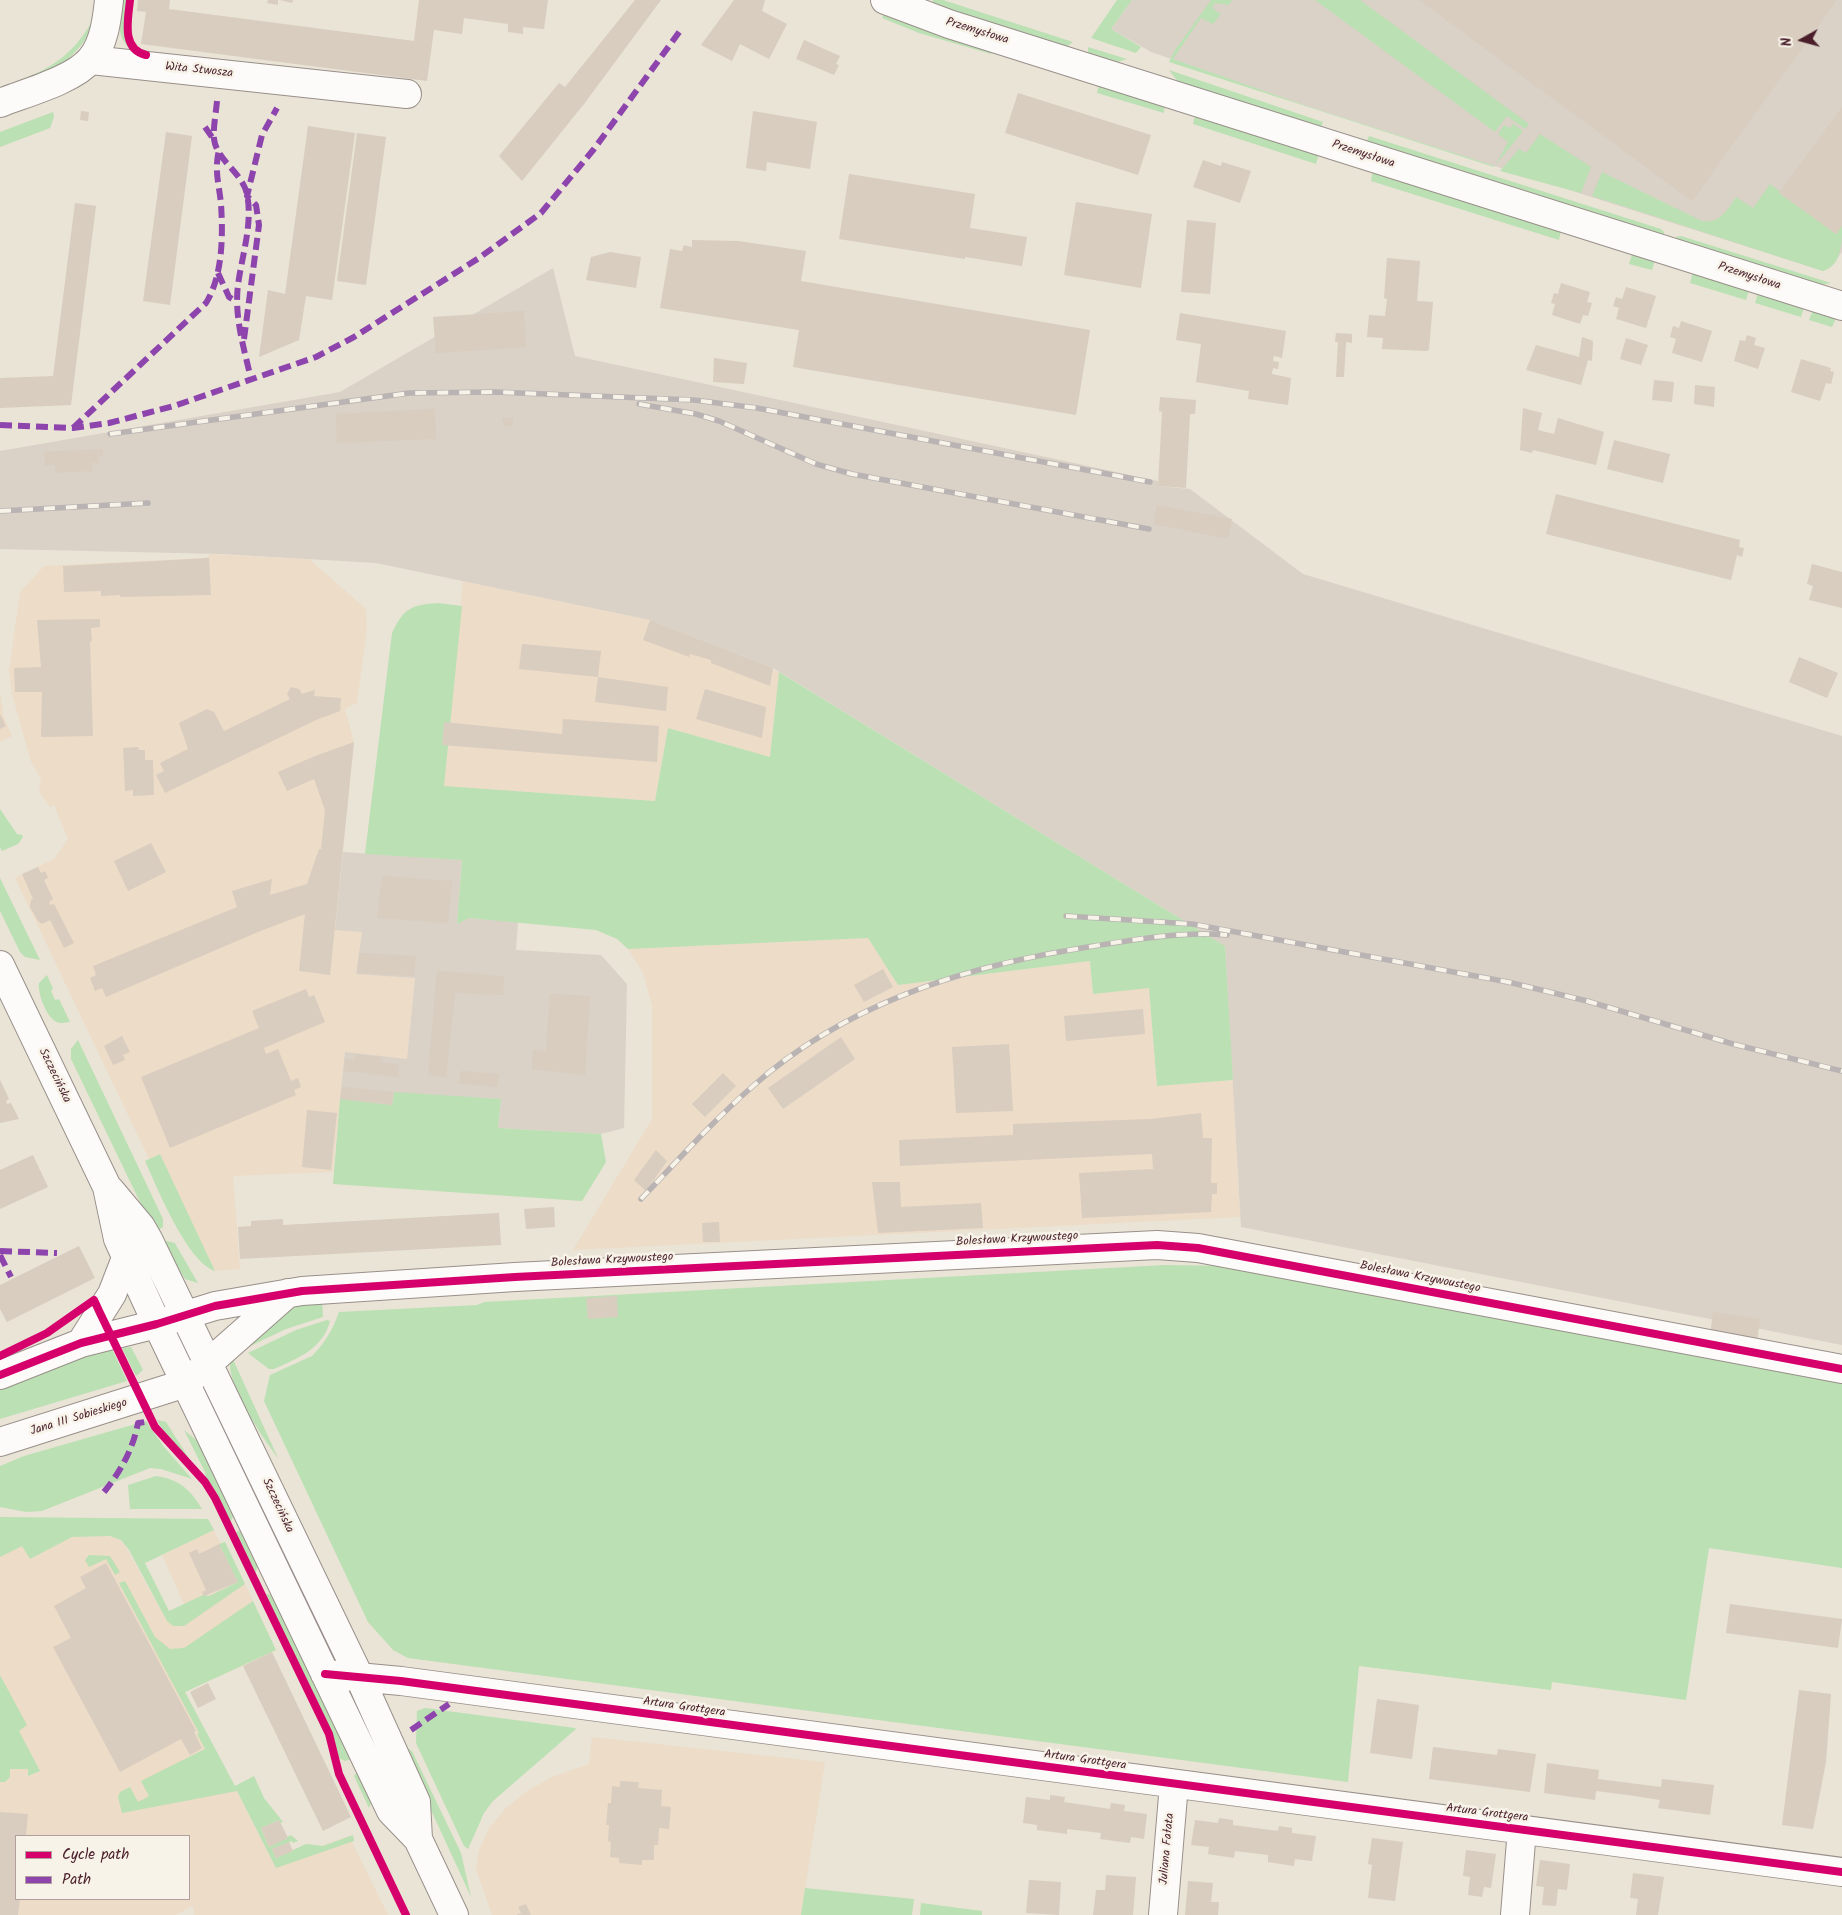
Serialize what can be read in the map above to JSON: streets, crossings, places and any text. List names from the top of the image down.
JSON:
{
  "streets": {
    "street": [
      "Przemysłowa",
      "Wita Stwosza",
      "Szczecińska",
      "Bolesława Krzywoustego",
      "Jana III Sobieskiego",
      "Artura Grottgera",
      "Juliana Fałata"
    ]
  },
  "crossings": [
    ["Szczecińska", "Bolesława Krzywoustego"],
    ["Szczecińska", "Jana III Sobieskiego"],
    ["Szczecińska", "Artura Grottgera"],
    ["Artura Grottgera", "Juliana Fałata"]
  ],
  "legend": ["Cycle path", "Path"],
  "north": "left"
}
